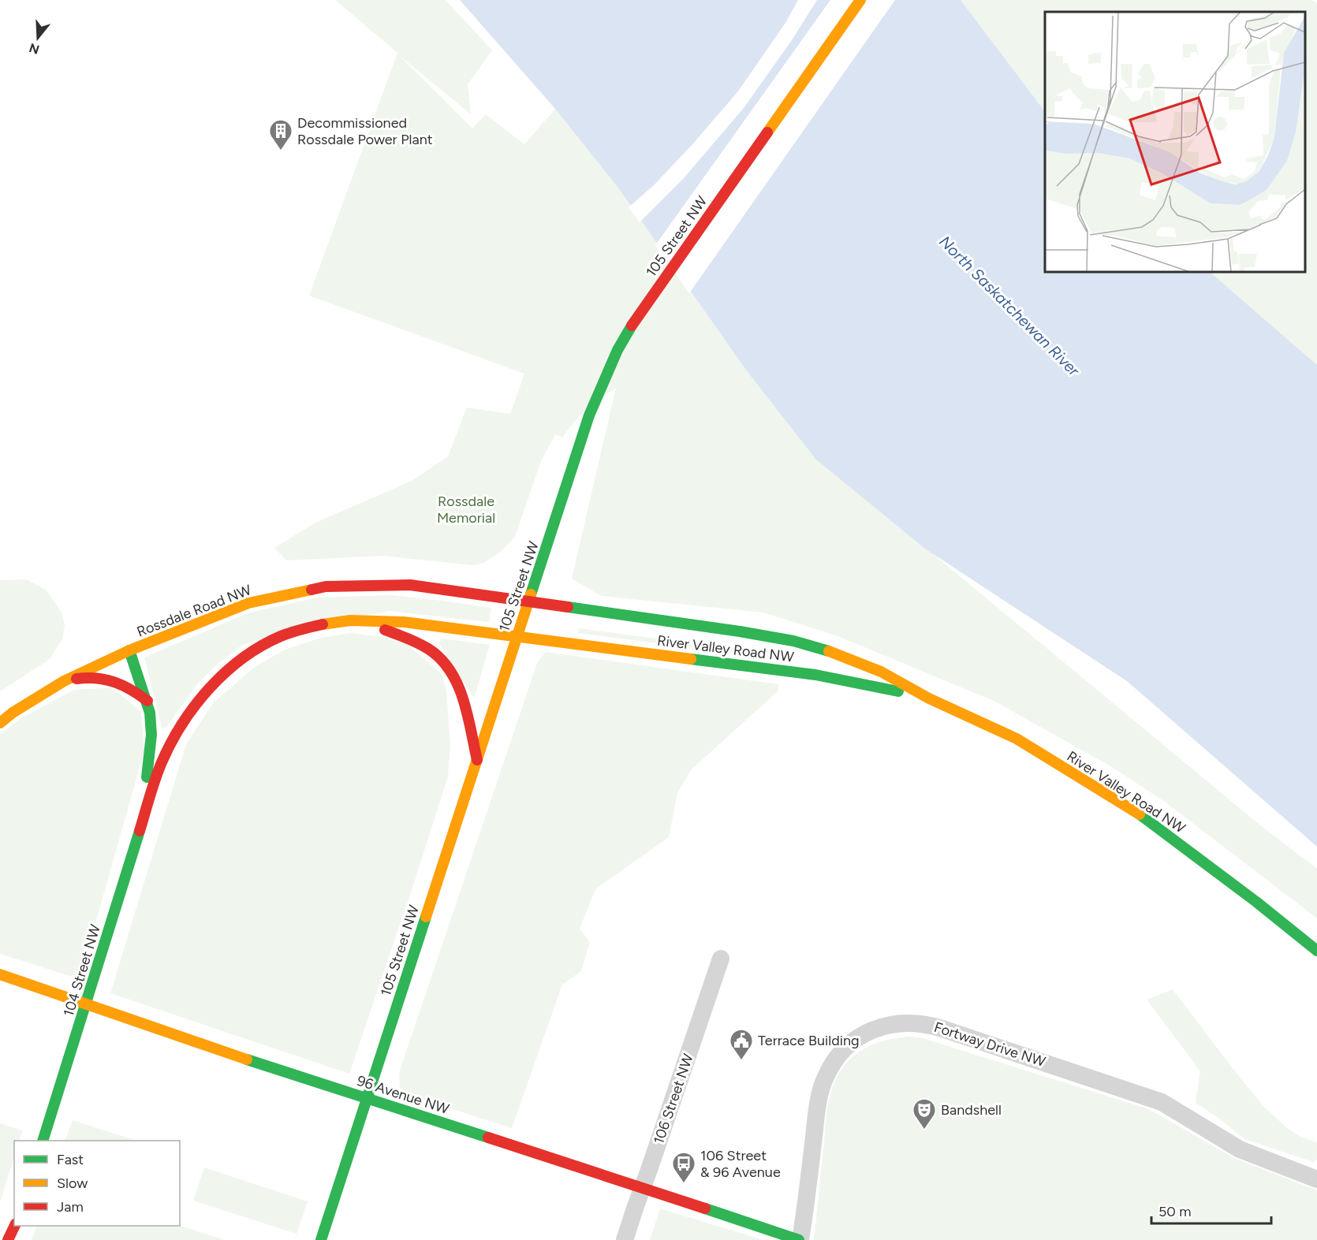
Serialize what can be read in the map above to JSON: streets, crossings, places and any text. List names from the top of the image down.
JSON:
{
  "streets": {
    "main road": [
      "105 Street NW",
      "Rossdale Road NW",
      "River Valley Road NW",
      "104 Street NW",
      "96 Avenue NW"
    ],
    "street": ["Fortway Drive NW", "106 Street NW"]
  },
  "crossings": [
    ["105 Street NW", "Rossdale Road NW"],
    ["105 Street NW", "River Valley Road NW"],
    ["105 Street NW", "96 Avenue NW"],
    ["Rossdale Road NW", "River Valley Road NW"],
    ["104 Street NW", "96 Avenue NW"],
    ["Fortway Drive NW", "96 Avenue NW"],
    ["96 Avenue NW", "106 Street NW"]
  ],
  "water": ["North Saskatchewan River"],
  "parks": ["Rossdale Memorial"],
  "places": {
    "building": ["Decommissioned Rossdale Power Plant"],
    "public building": ["Terrace Building"],
    "theatre": ["Bandshell"],
    "bus stop": ["106 Street & 96 Avenue"]
  },
  "legend": ["Fast", "Slow", "Jam"],
  "scale_bar": "50 m",
  "north": "bottom"
}
